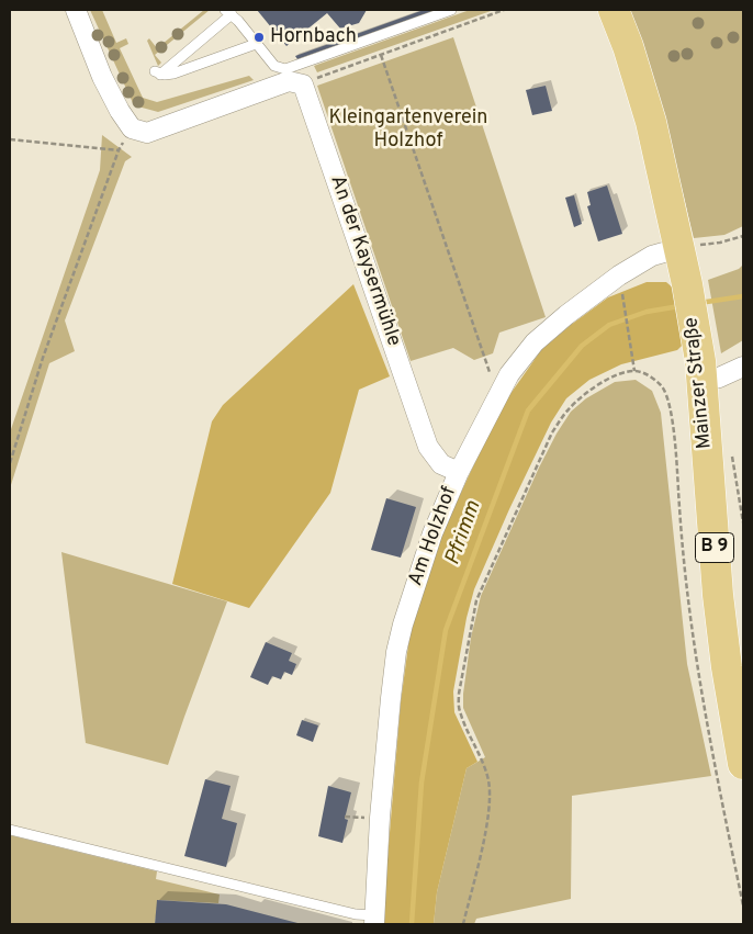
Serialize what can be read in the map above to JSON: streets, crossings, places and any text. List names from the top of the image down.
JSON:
{
  "streets": {
    "main road": ["Mainzer Straße", "B 9"],
    "street": ["An der Kaysermühle", "Am Holzhof"]
  },
  "crossings": [
    ["An der Kaysermühle", "Am Holzhof"],
    ["Mainzer Straße", "Am Holzhof"]
  ],
  "water": ["Pfrimm"],
  "parks": ["Kleingartenverein Holzhof"],
  "places": ["Hornbach"]
}
